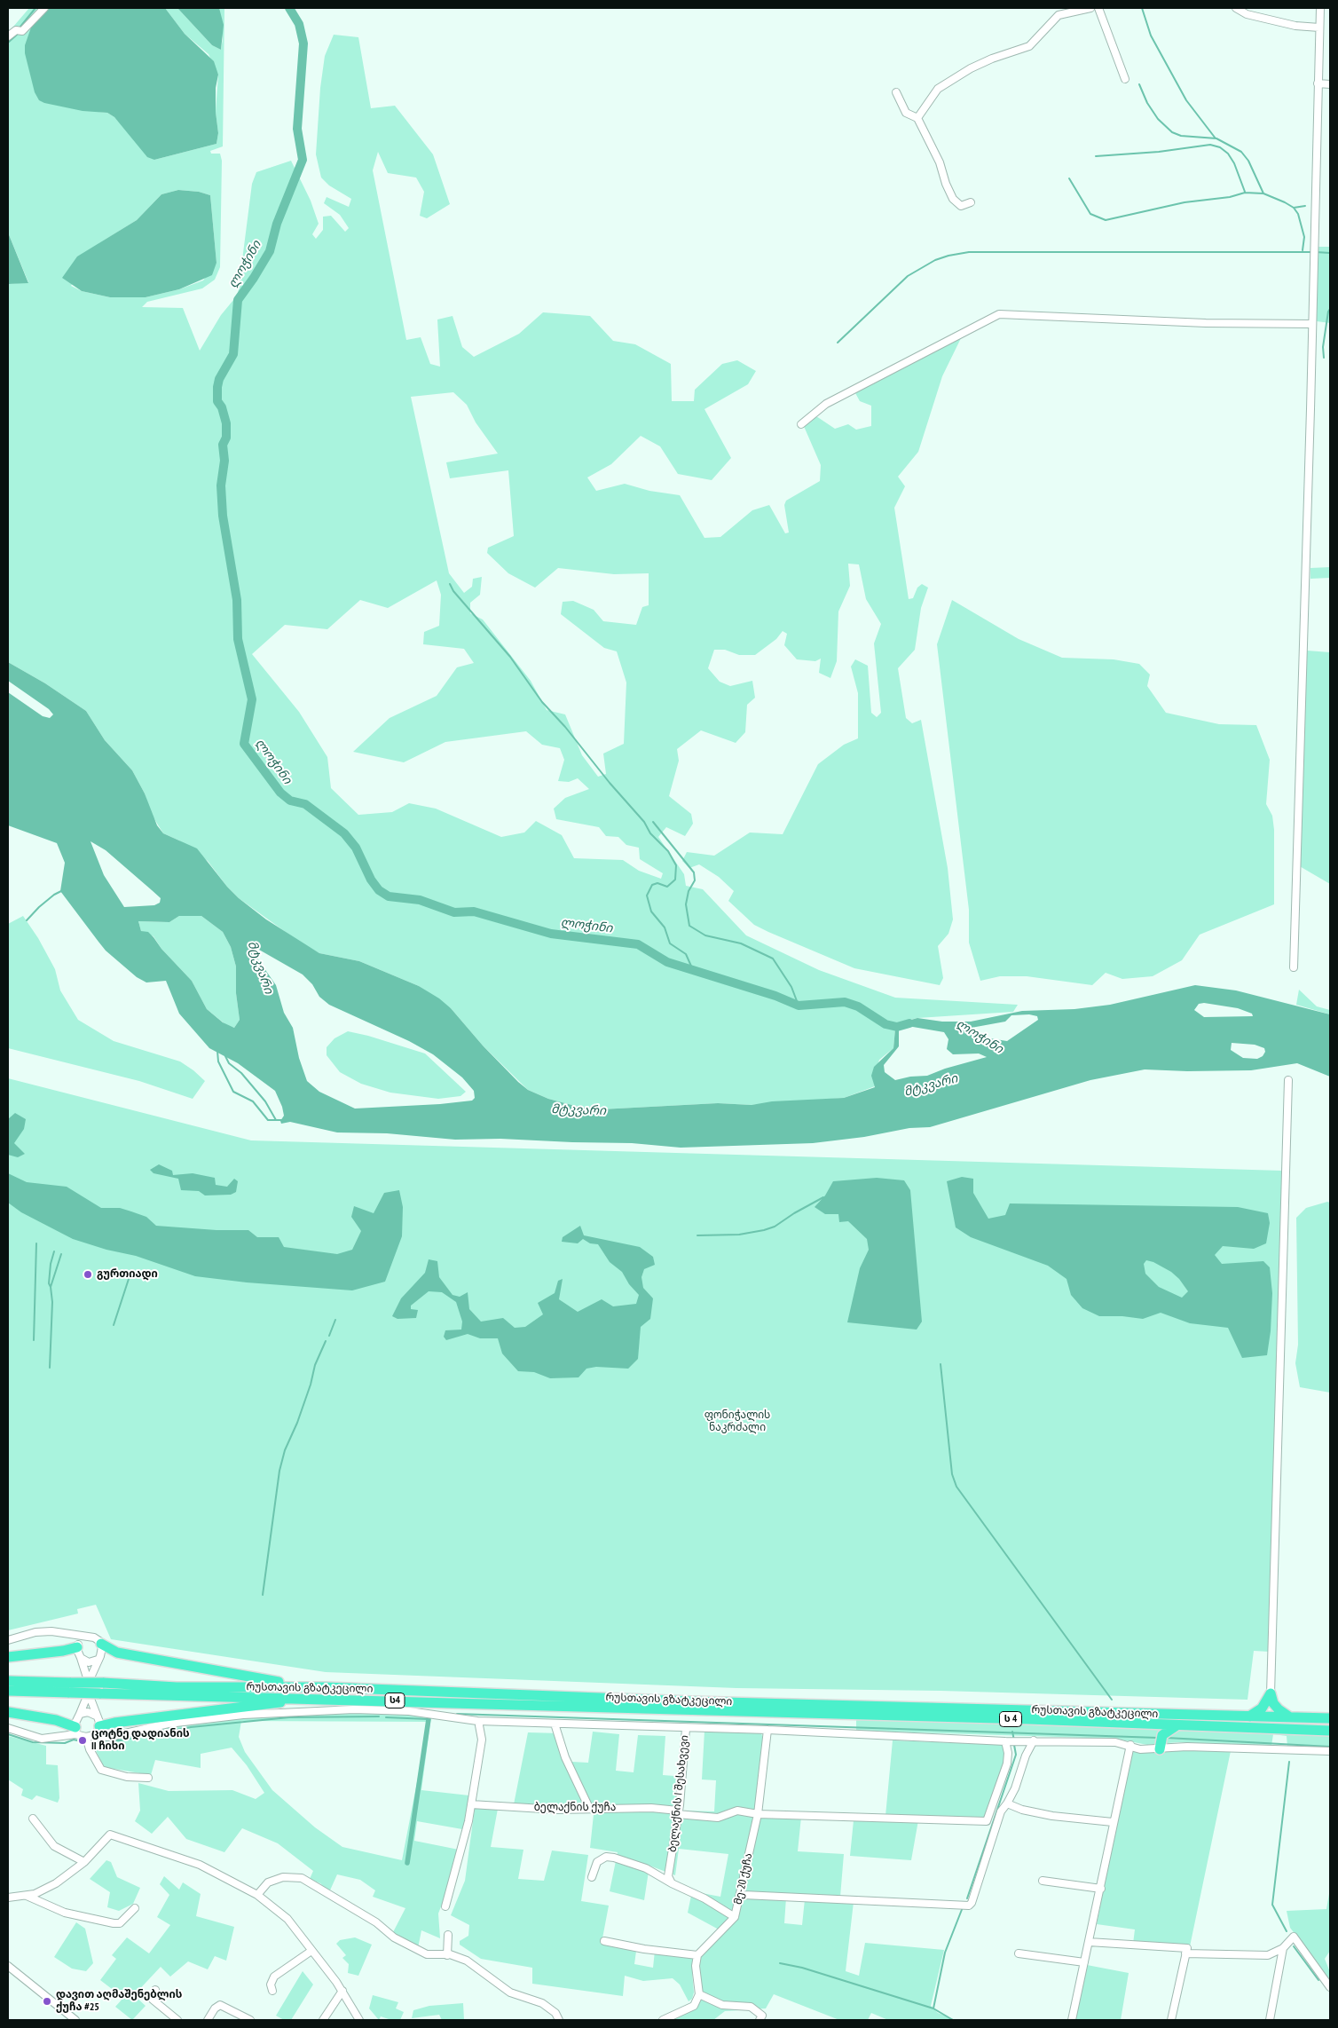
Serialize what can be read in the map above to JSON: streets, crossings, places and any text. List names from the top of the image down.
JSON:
{
  "streets": {
    "highway": ["რუსთავის გზატკეცილი", "ს4", "ს 4"],
    "street": ["ბელაქნის I შესახვევი", "ბელაქნის ქუჩა", "მე-20 ქუჩა"]
  },
  "crossings": [
    ["ბელაქნის I შესახვევი", "ბელაქნის ქუჩა"],
    ["ბელაქნის ქუჩა", "მე-20 ქუჩა"]
  ],
  "water": ["ლოჭინი", "მტკვარი"],
  "parks": ["ფონიჭალის ნაკრძალი"],
  "places": ["გურთიადი", "ცოტნე დადიანის II ჩიხი", "დავით აღმაშენებლის ქუჩა #25"]
}
